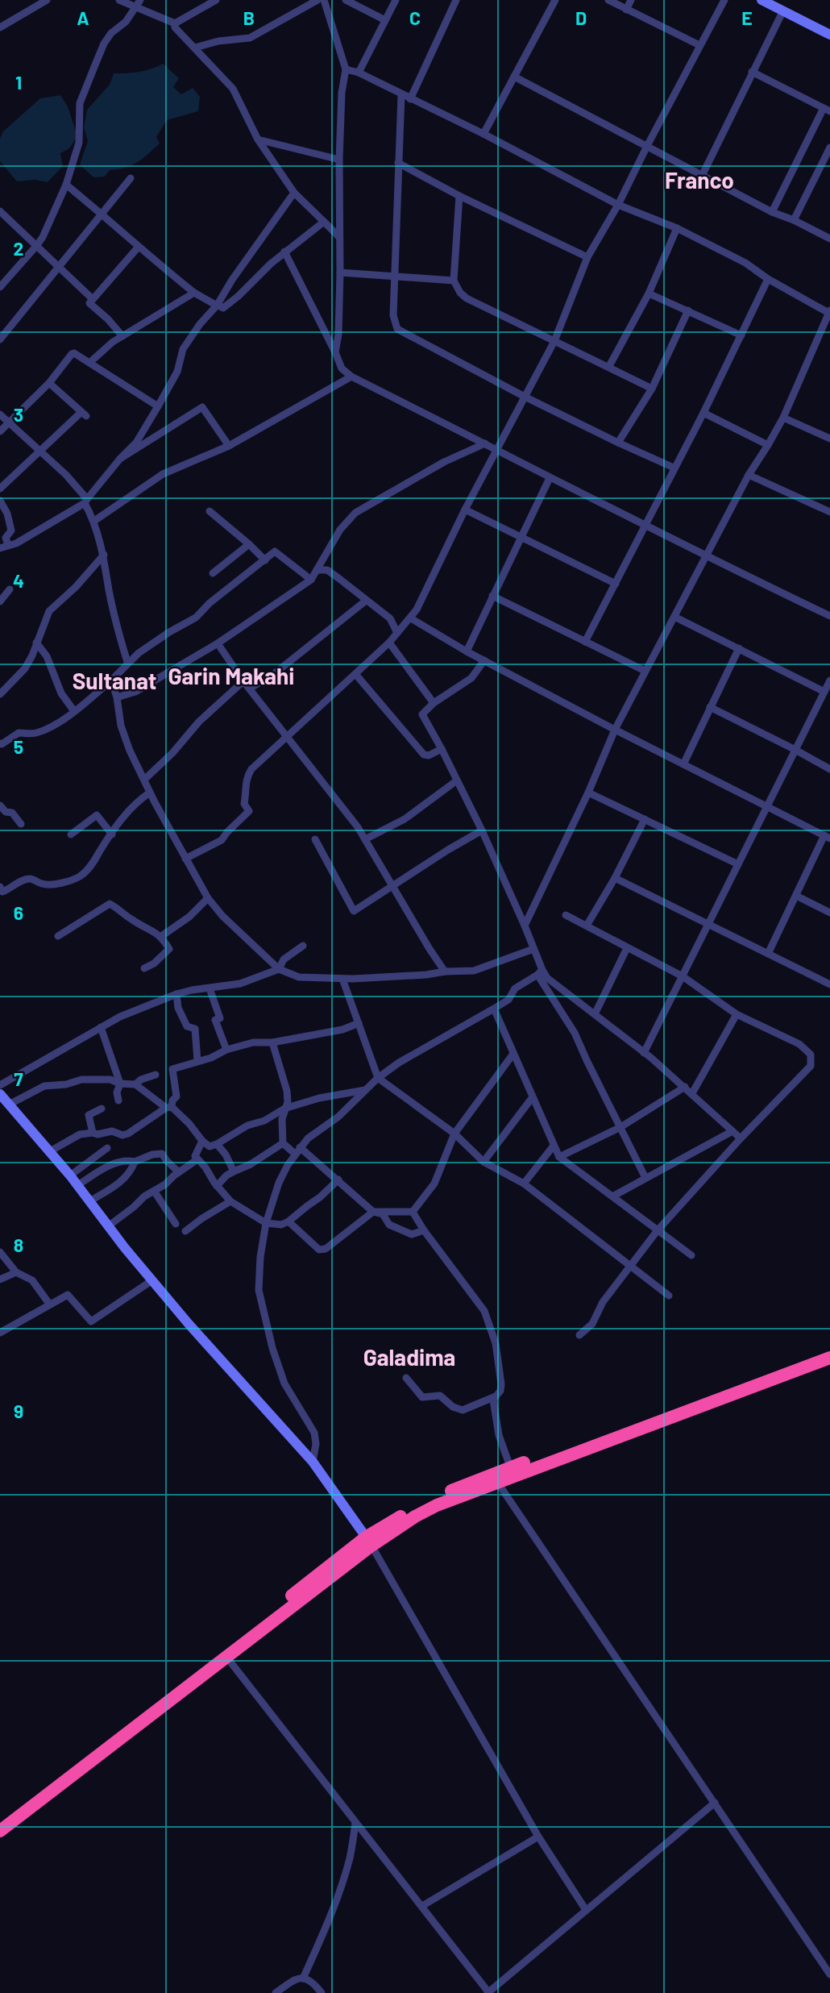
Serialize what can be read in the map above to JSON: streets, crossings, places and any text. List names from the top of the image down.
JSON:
{
  "districts": [
    "Franco",
    "Garin Makahi",
    "Sultanat",
    "Galadima"
  ],
  "grid": {
    "columns": [
      "A",
      "B",
      "C",
      "D",
      "E"
    ],
    "rows": [
      "1",
      "2",
      "3",
      "4",
      "5",
      "6",
      "7",
      "8",
      "9"
    ]
  }
}
